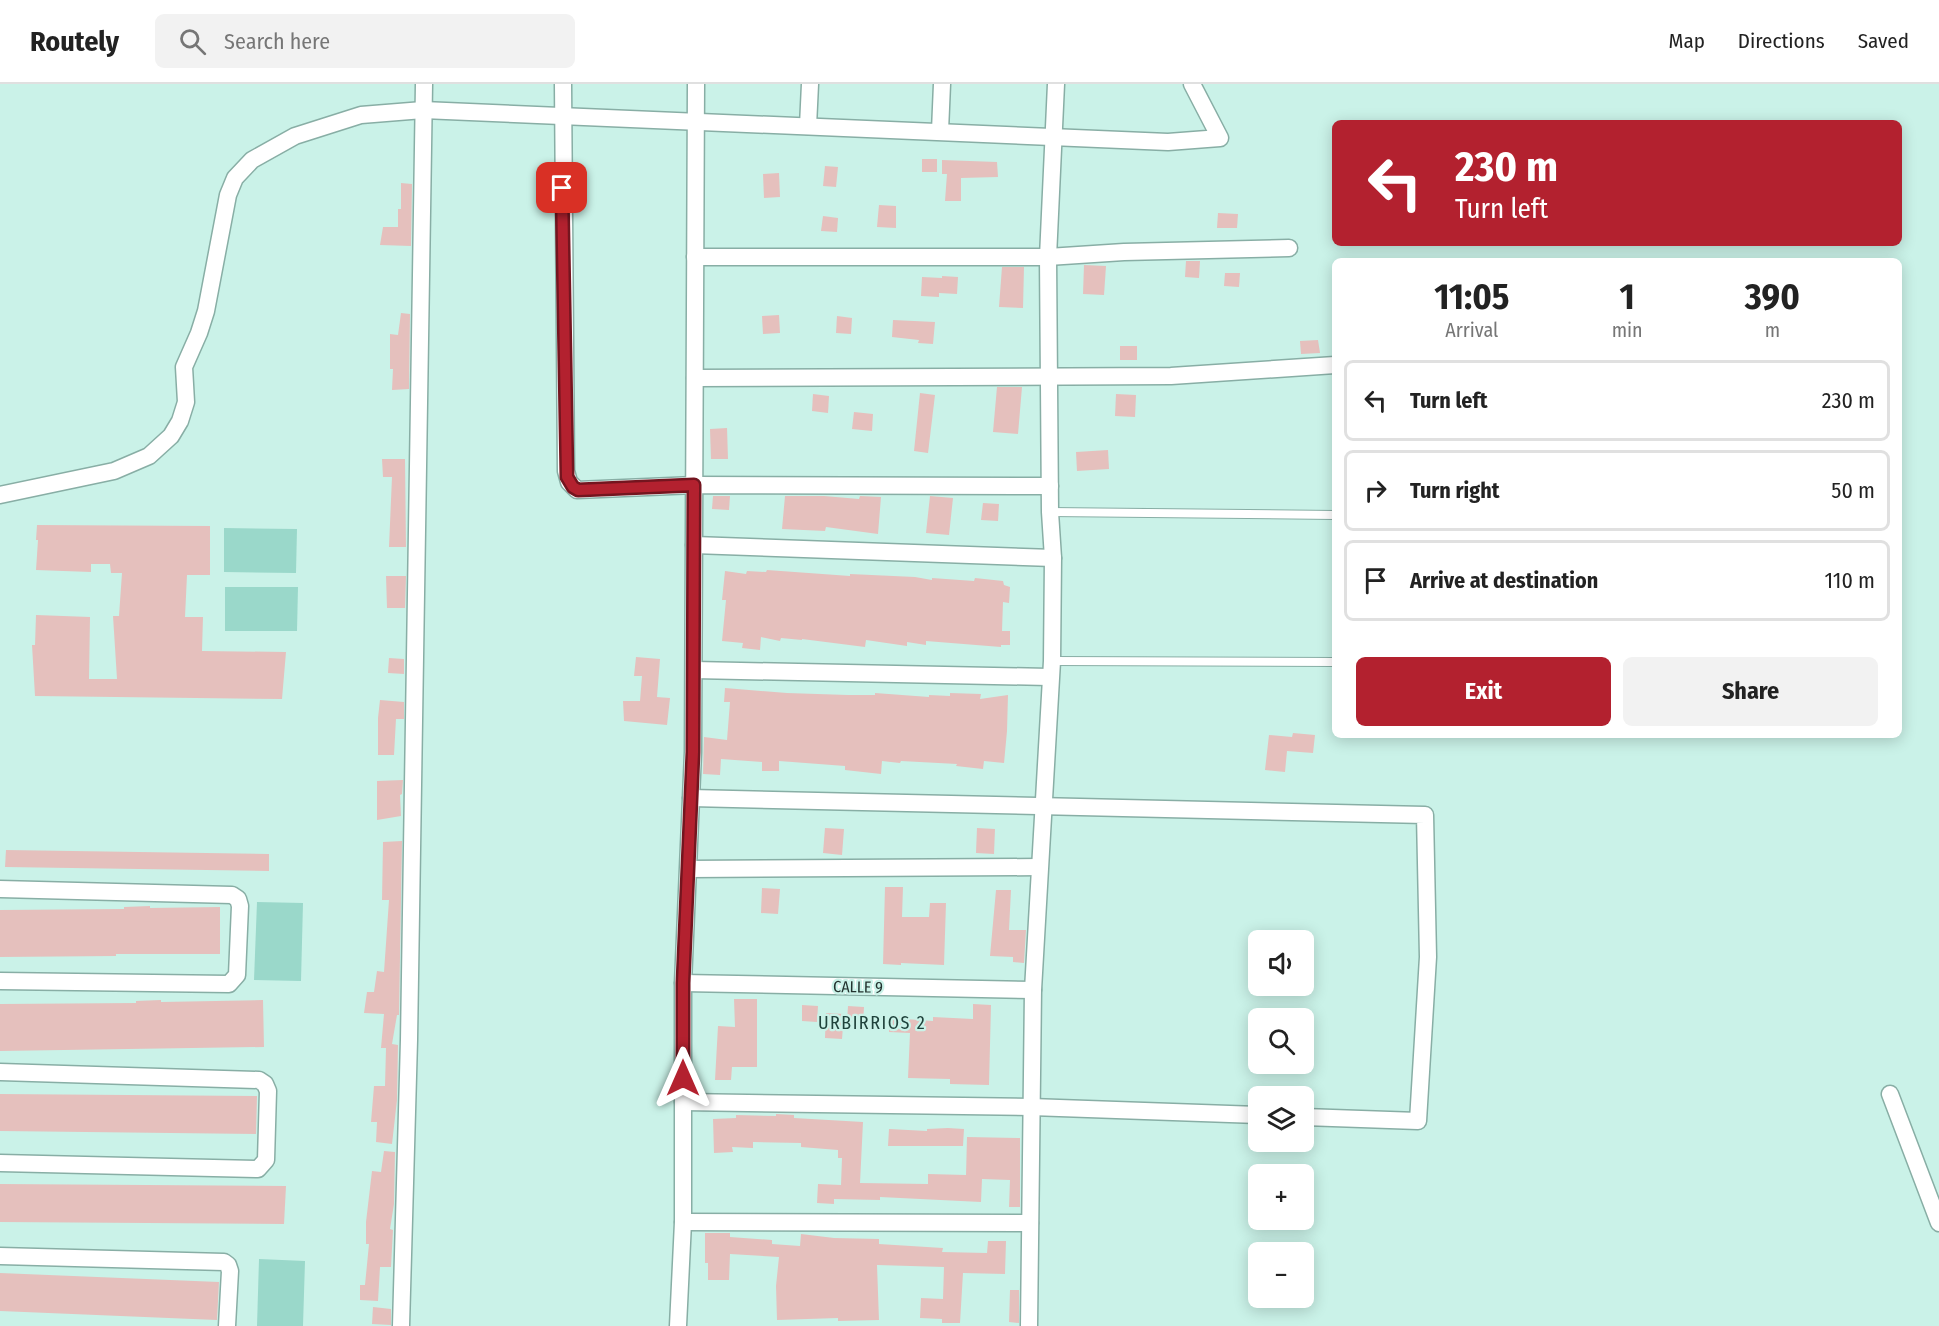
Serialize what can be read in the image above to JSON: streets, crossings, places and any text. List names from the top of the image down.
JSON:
{
  "streets": {
    "street": ["CALLE 9"]
  },
  "districts": ["URBIRRIOS 2"],
  "page": {
    "header": "Routely",
    "search": "Search here",
    "nav": ["Map", "Directions", "Saved"],
    "turn": ["230 m", "Turn left"],
    "eta": [
      "11:05",
      "Arrival",
      "1",
      "min",
      "390",
      "m"
    ],
    "list": [
      {
        "name": "Turn left",
        "value": "230 m"
      },
      {
        "name": "Turn right",
        "value": "50 m"
      },
      {
        "name": "Arrive at destination",
        "value": "110 m"
      }
    ],
    "buttons": ["Exit", "Share"],
    "map_buttons": ["+", "−"]
  }
}
